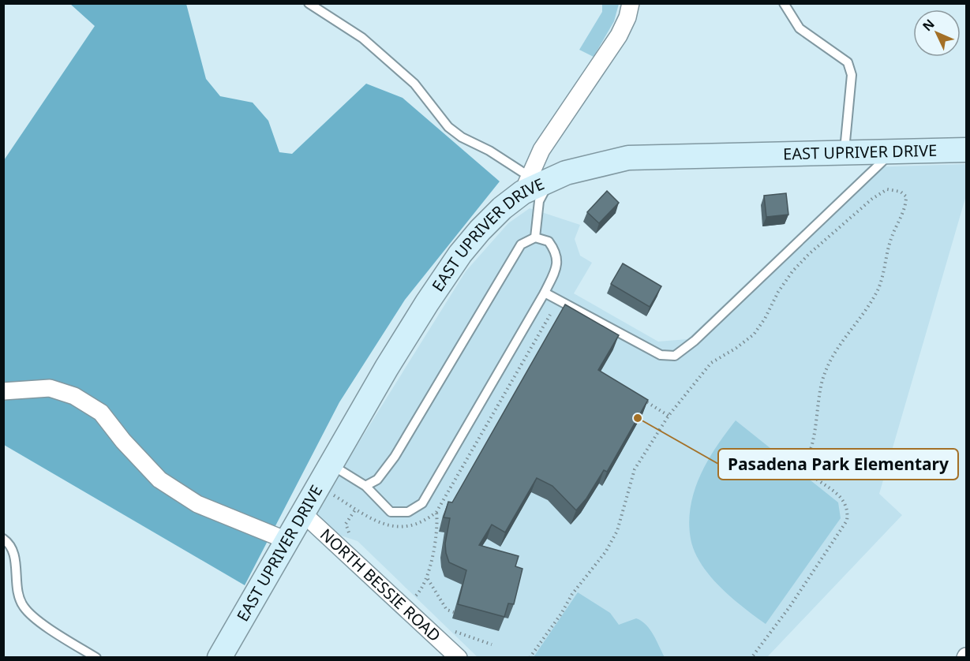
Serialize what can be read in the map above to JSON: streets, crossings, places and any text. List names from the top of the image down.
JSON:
{
  "streets": {
    "main road": ["EAST UPRIVER DRIVE"],
    "street": ["NORTH BESSIE ROAD"]
  },
  "crossings": [
    ["EAST UPRIVER DRIVE", "NORTH BESSIE ROAD"]
  ],
  "places": ["Pasadena Park Elementary"],
  "north": "top left"
}
